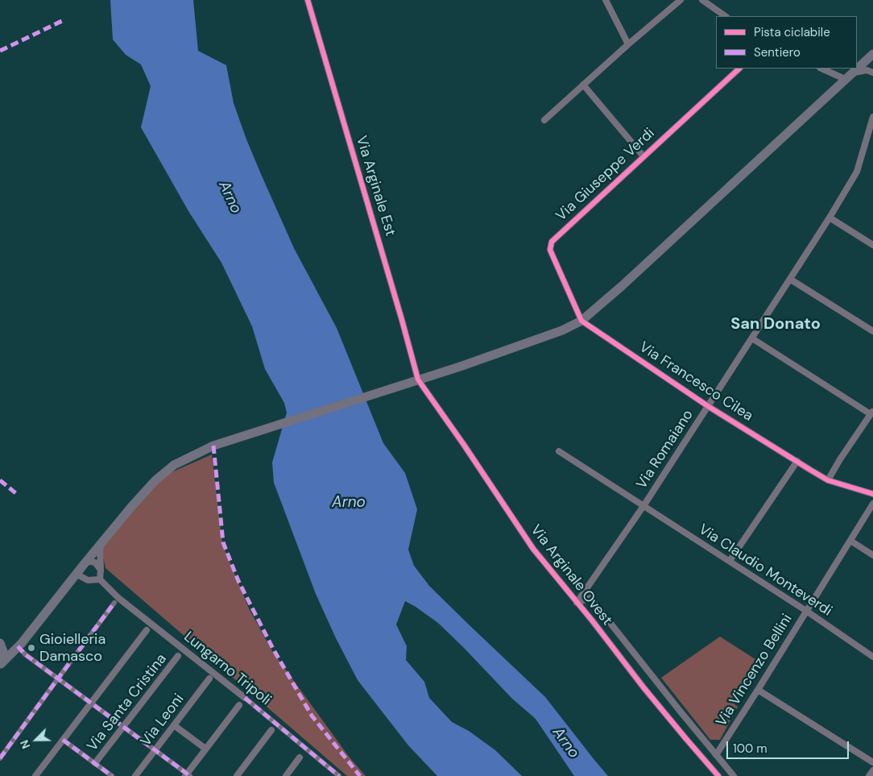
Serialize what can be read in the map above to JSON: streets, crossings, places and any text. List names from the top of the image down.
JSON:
{
  "streets": {
    "street": [
      "Via Giuseppe Verdi",
      "Via Arginale Est",
      "Via Francesco Cilea",
      "Via Romaiano",
      "Via Claudio Monteverdi",
      "Via Arginale Ovest",
      "Lungarno Tripoli",
      "Via Vincenzo Bellini",
      "Via Santa Cristina",
      "Via Leoni"
    ]
  },
  "crossings": [
    ["Via Giuseppe Verdi", "Via Francesco Cilea"],
    ["Via Arginale Est", "Via Arginale Ovest"],
    ["Via Francesco Cilea", "Via Romaiano"],
    ["Via Romaiano", "Via Claudio Monteverdi"],
    ["Via Romaiano", "Via Arginale Ovest"],
    ["Via Claudio Monteverdi", "Via Vincenzo Bellini"]
  ],
  "districts": ["San Donato"],
  "water": ["Arno"],
  "places": ["Gioielleria Damasco"],
  "legend": ["Pista ciclabile", "Sentiero"],
  "scale_bar": "100 m",
  "north": "bottom left"
}
